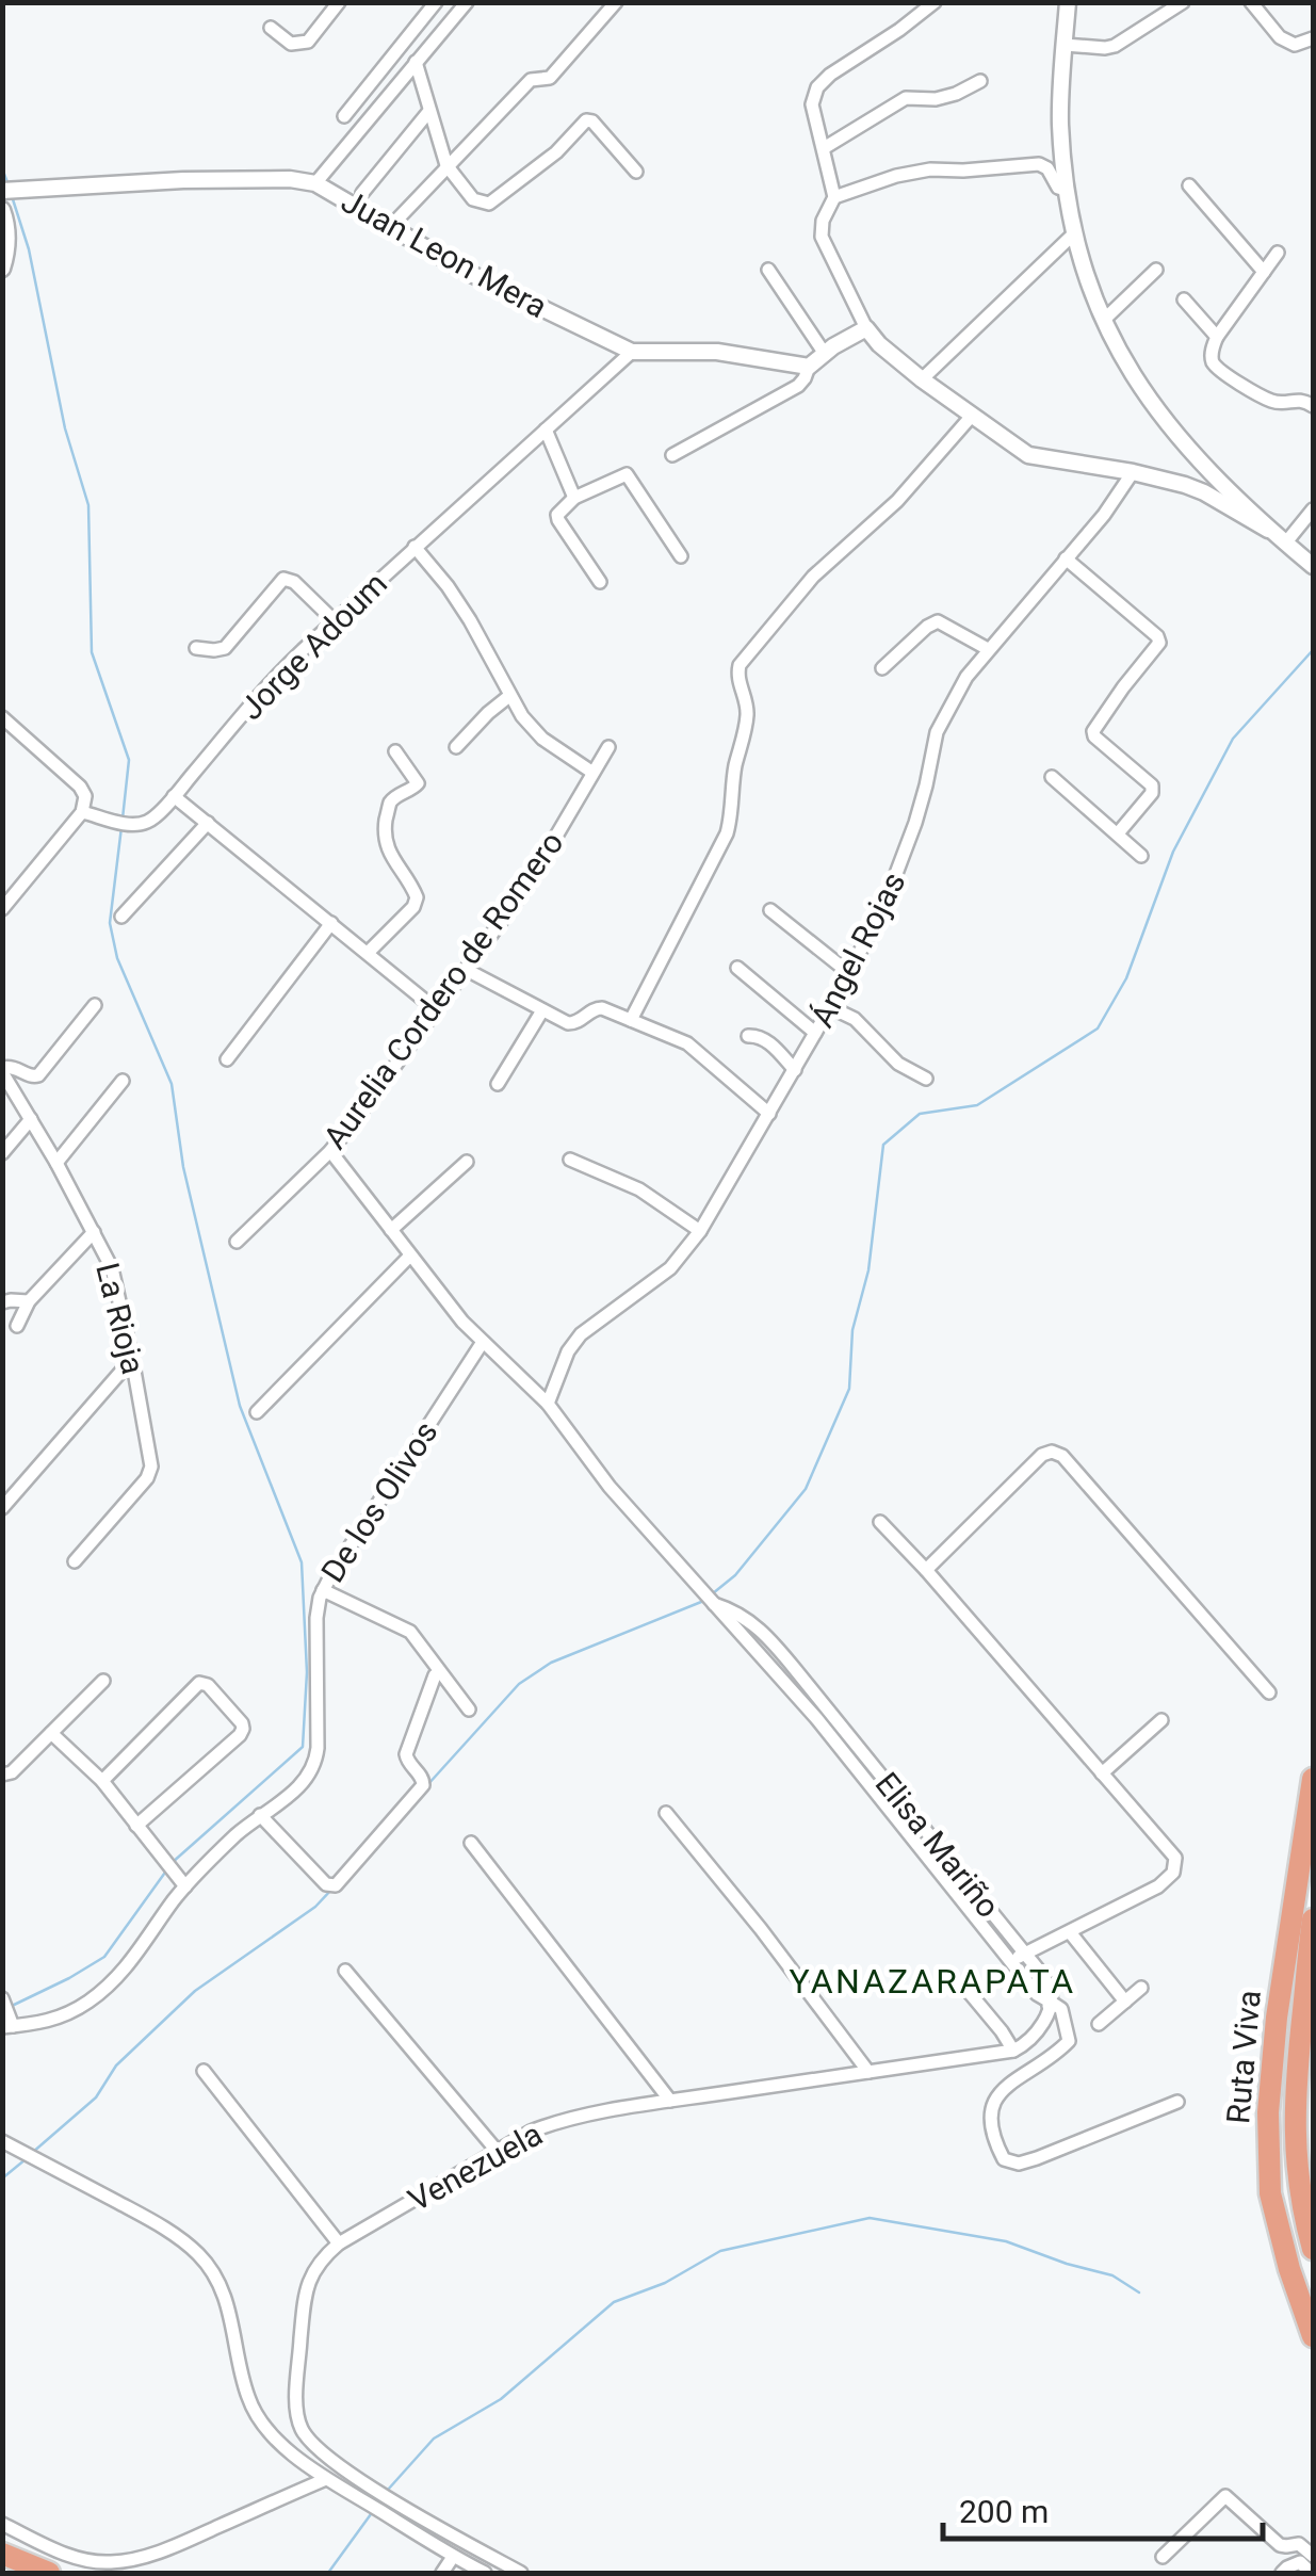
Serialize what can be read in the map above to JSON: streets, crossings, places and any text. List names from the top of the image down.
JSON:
{
  "streets": {
    "highway": ["Ruta Viva"],
    "street": [
      "Juan Leon Mera",
      "Jorge Adoum",
      "Ángel Rojas",
      "Aurelia Cordero de Romero",
      "La Rioja",
      "De los Olivos",
      "Elisa Mariño",
      "Venezuela"
    ]
  },
  "crossings": [
    ["Juan Leon Mera", "Jorge Adoum"],
    ["Ángel Rojas", "Elisa Mariño"],
    ["Aurelia Cordero de Romero", "Elisa Mariño"],
    ["De los Olivos", "Elisa Mariño"]
  ],
  "districts": ["YANAZARAPATA"],
  "scale_bar": "200 m"
}
